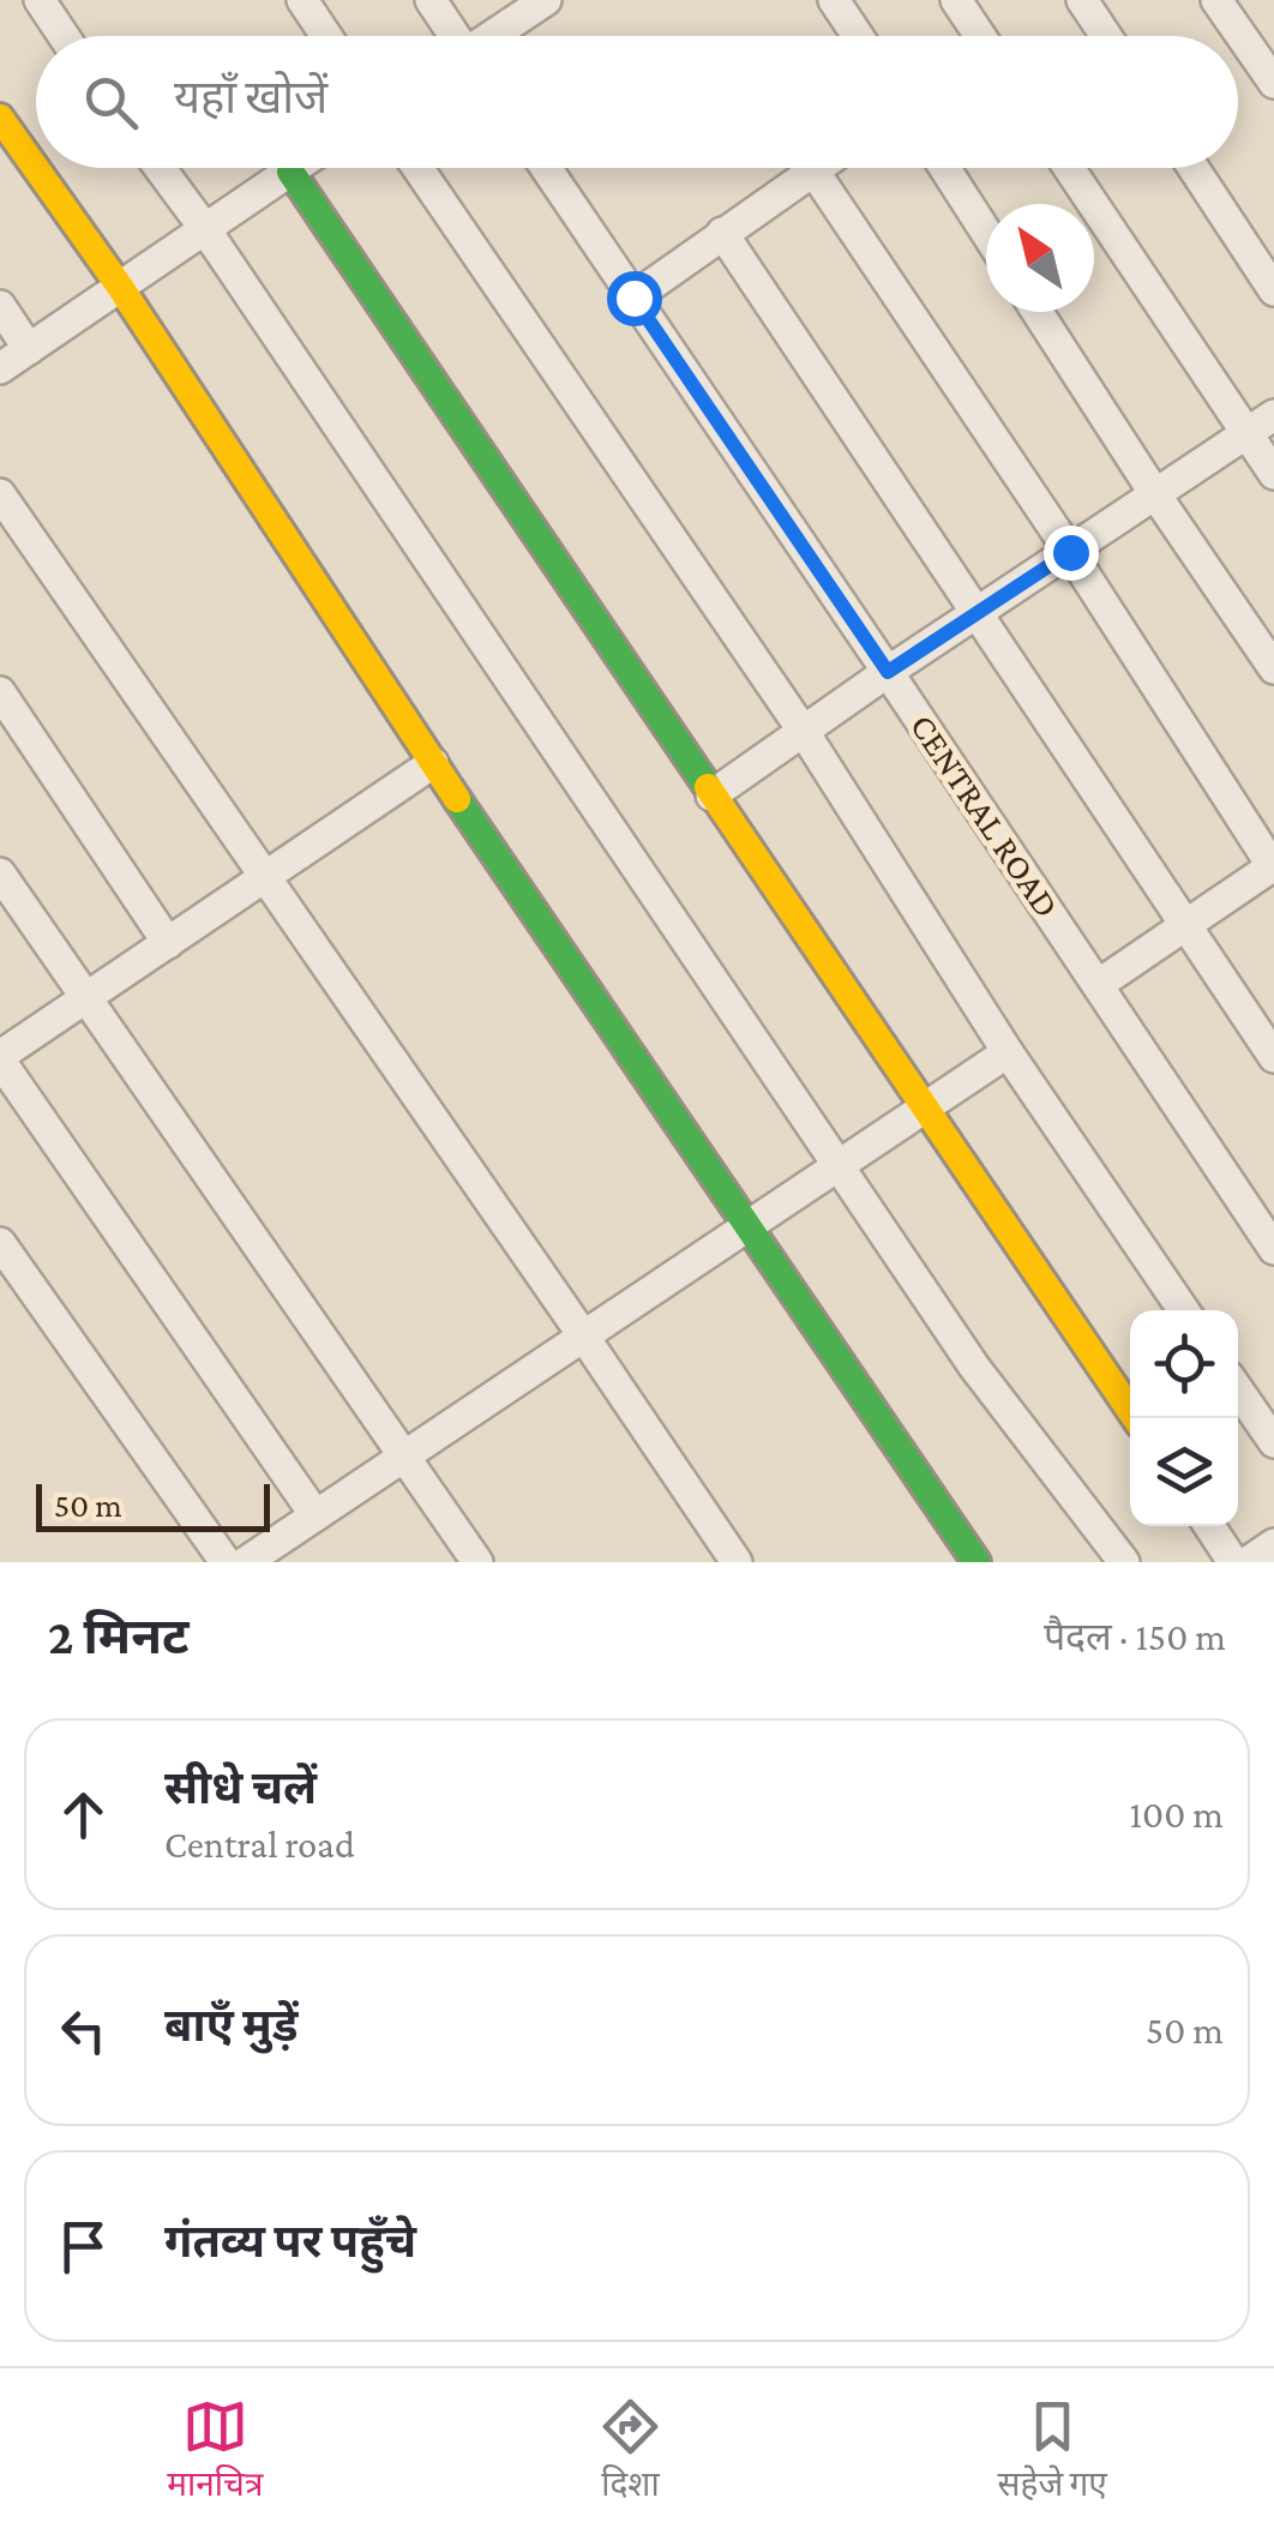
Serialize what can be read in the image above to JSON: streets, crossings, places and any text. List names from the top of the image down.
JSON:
{
  "streets": {
    "street": ["CENTRAL ROAD"]
  },
  "scale_bar": "50 m",
  "north": "top left",
  "page": {
    "search": "यहाँ खोजें",
    "scale": "50 m",
    "heading": ["2 मिनट", "पैदल · 150 m"],
    "list": [
      ["सीधे चलें", "Central road", "100 m"],
      ["बाएँ मुड़ें", "50 m"],
      "गंतव्य पर पहुँचे"
    ],
    "nav": ["मानचित्र", "दिशा", "सहेजे गए"]
  }
}
